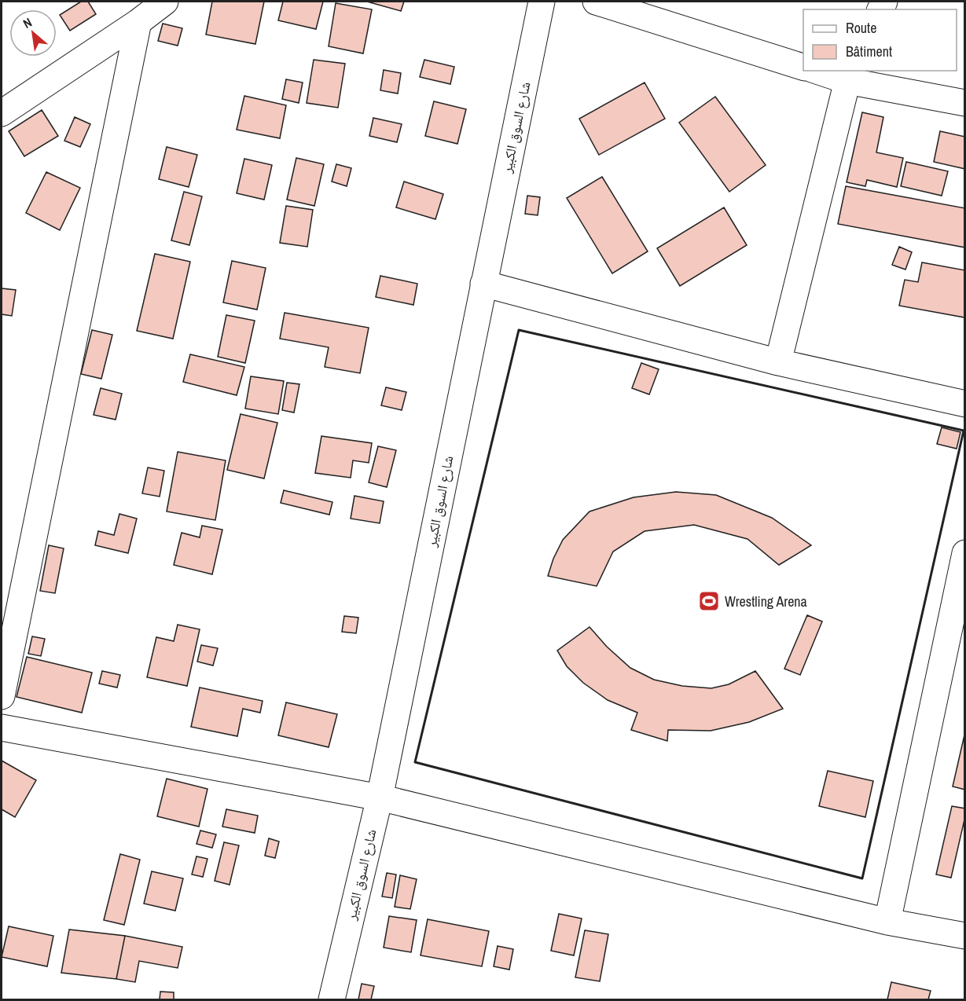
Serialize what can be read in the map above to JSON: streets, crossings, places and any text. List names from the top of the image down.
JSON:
{
  "streets": {
    "street": ["شارع السوق الكبير"]
  },
  "places": {
    "sports": ["Wrestling Arena"]
  },
  "legend": ["Route", "Bâtiment"],
  "north": "top left"
}
